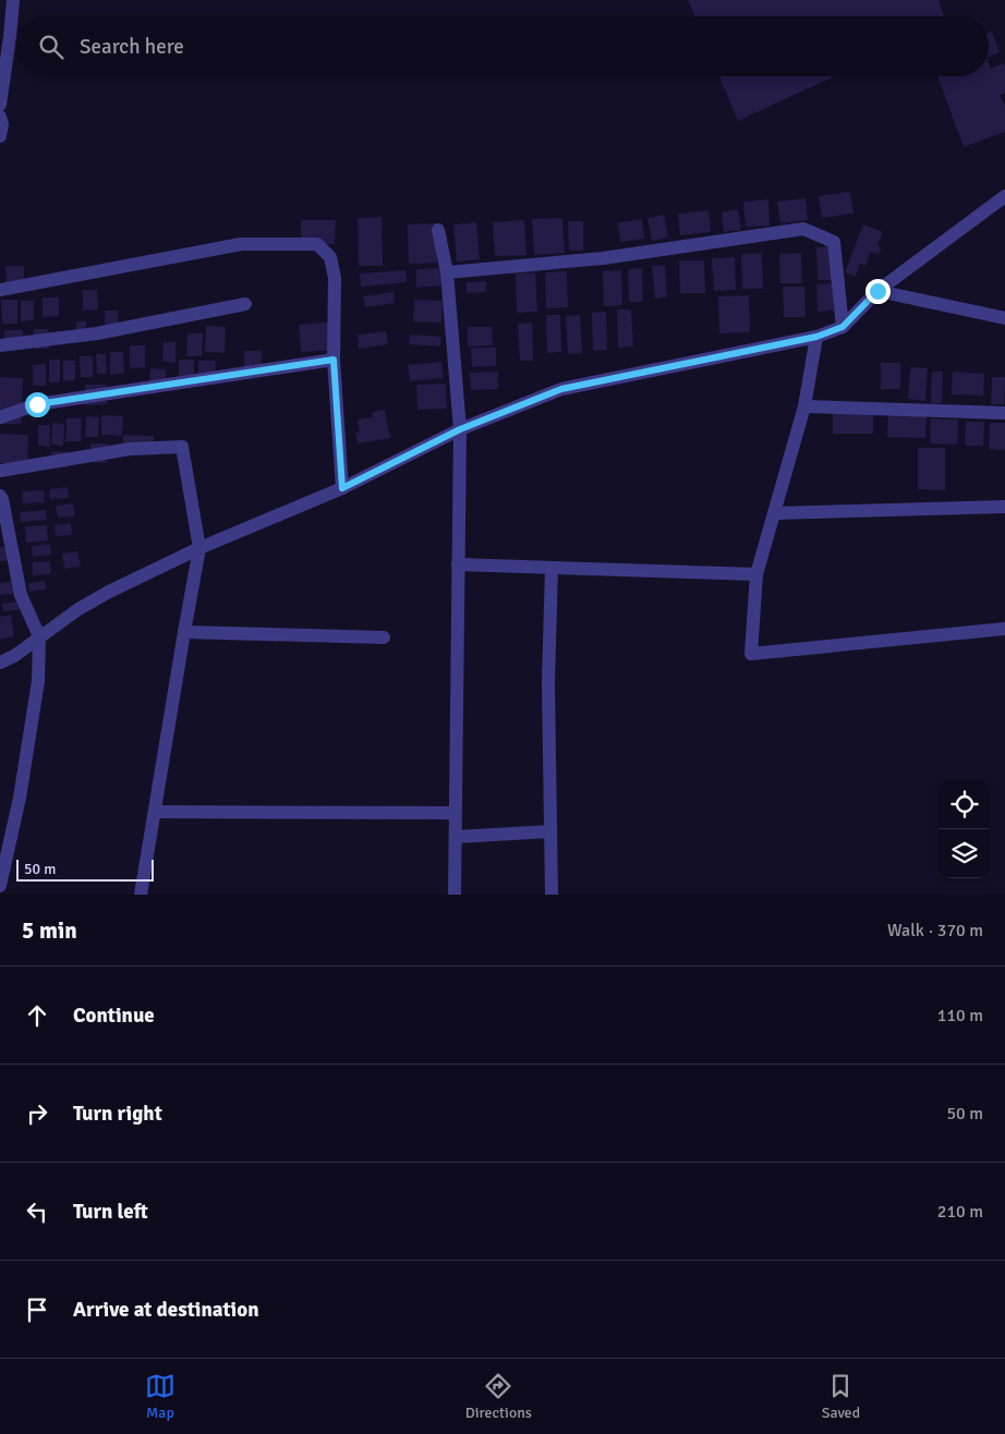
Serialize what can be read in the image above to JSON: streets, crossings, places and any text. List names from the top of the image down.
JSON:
{
  "scale_bar": "50 m",
  "page": {
    "search": "Search here",
    "scale": "50 m",
    "heading": ["5 min", "Walk · 370 m"],
    "list": [
      ["Continue", "110 m"],
      ["Turn right", "50 m"],
      ["Turn left", "210 m"],
      "Arrive at destination"
    ],
    "nav": ["Map", "Directions", "Saved"]
  }
}
